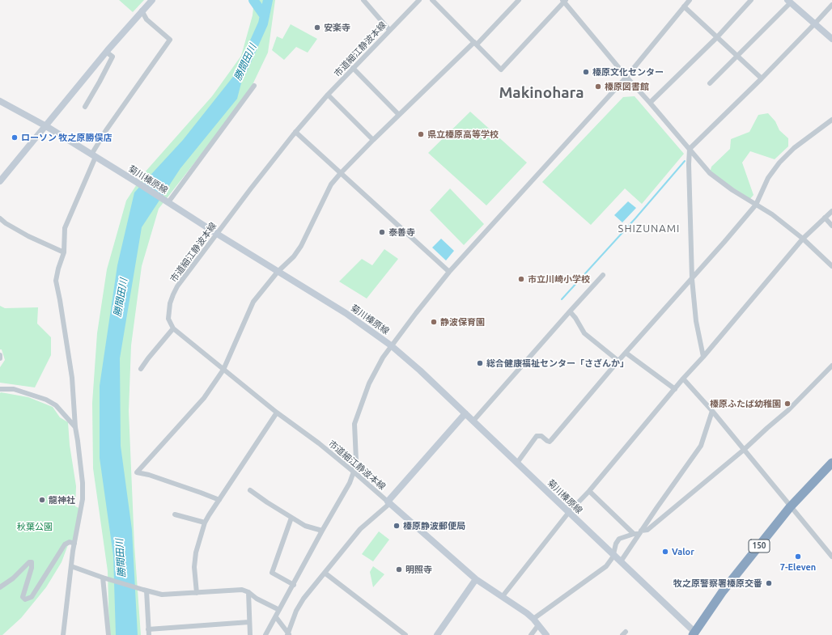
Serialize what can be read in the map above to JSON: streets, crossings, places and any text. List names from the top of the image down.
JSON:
{
  "streets": {
    "highway": ["150"],
    "main road": ["菊川榛原線"],
    "street": ["市道細江静波本線"]
  },
  "crossings": [
    ["市道細江静波本線", "菊川榛原線"],
    ["菊川榛原線", "150"]
  ],
  "districts": ["Makinohara", "SHIZUNAMI"],
  "water": ["勝間田川"],
  "parks": ["秋葉公園"],
  "places": [
    "安楽寺",
    "榛原文化センター",
    "榛原図書館",
    "県立榛原高等学校",
    "ローソン 牧之原勝俣店",
    "泰善寺",
    "市立川崎小学校",
    "静波保育園",
    "総合健康福祉センター「さざんか」",
    "榛原ふたば幼稚園",
    "龍神社",
    "榛原静波郵便局",
    "Valor",
    "7-Eleven",
    "明照寺",
    "牧之原警察署榛原交番"
  ]
}
